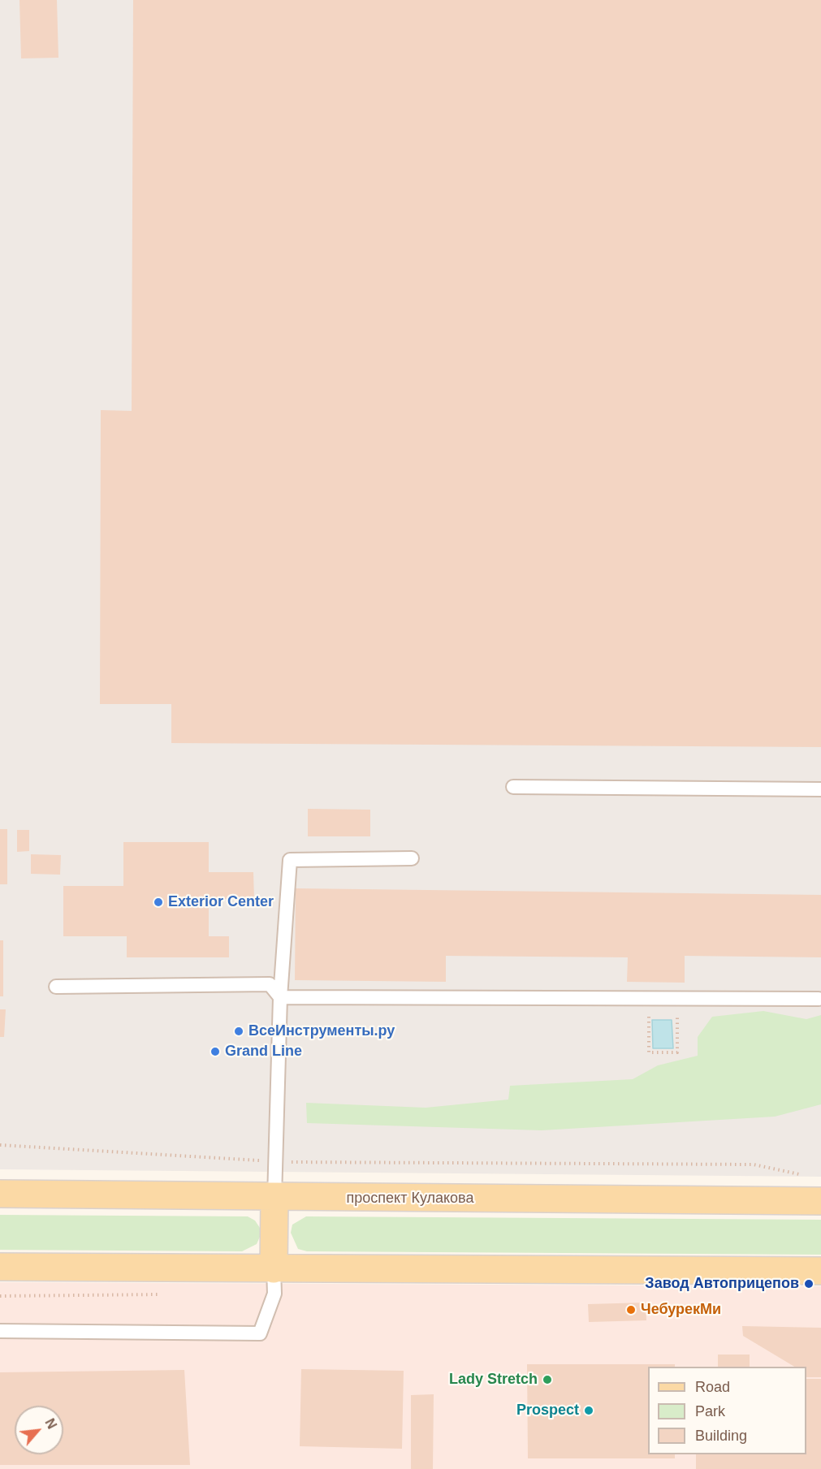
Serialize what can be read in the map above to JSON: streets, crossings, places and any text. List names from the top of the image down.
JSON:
{
  "streets": {
    "main road": ["проспект Кулакова"]
  },
  "places": [
    "Exterior Center",
    "ВсеИнструменты.ру",
    "Grand Line",
    "Завод Автоприцепов",
    "ЧебурекМи",
    "Lady Stretch",
    "Prospect"
  ],
  "legend": ["Road", "Park", "Building"],
  "north": "top right"
}
